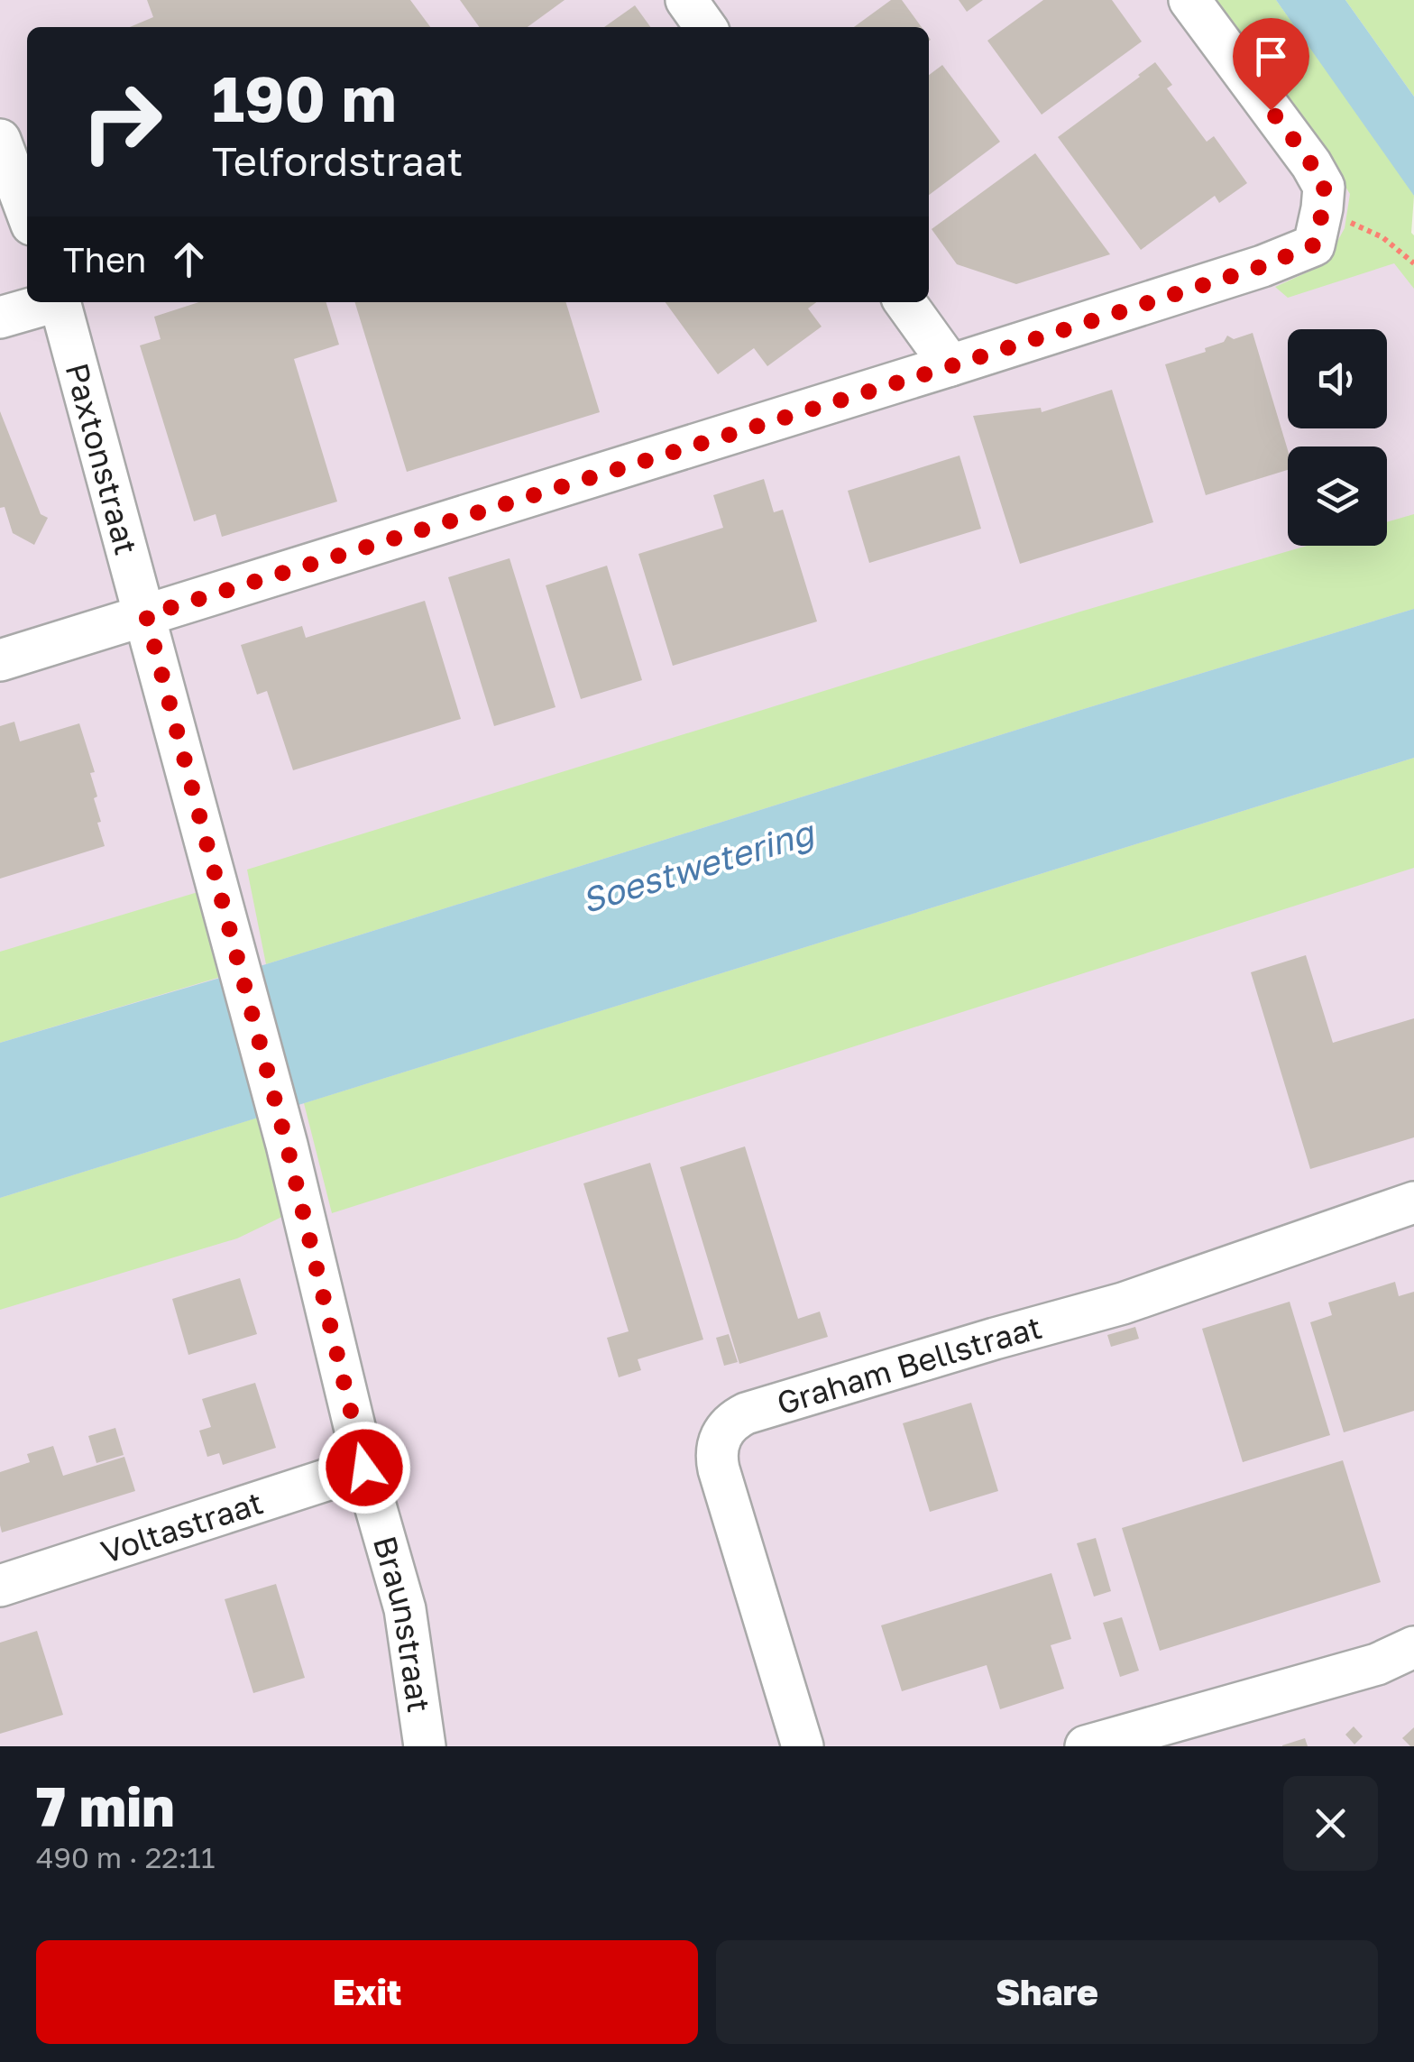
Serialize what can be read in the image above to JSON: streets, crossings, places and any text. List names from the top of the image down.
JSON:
{
  "streets": {
    "street": [
      "Paxtonstraat",
      "Graham Bellstraat",
      "Voltastraat",
      "Braunstraat"
    ]
  },
  "crossings": [
    ["Paxtonstraat", "Braunstraat"],
    ["Voltastraat", "Braunstraat"]
  ],
  "water": ["Soestwetering"],
  "page": {
    "turn": ["190 m", "Telfordstraat"],
    "then": "Then",
    "heading": ["7 min", "490 m · 22:11"],
    "buttons": ["Exit", "Share"]
  }
}
